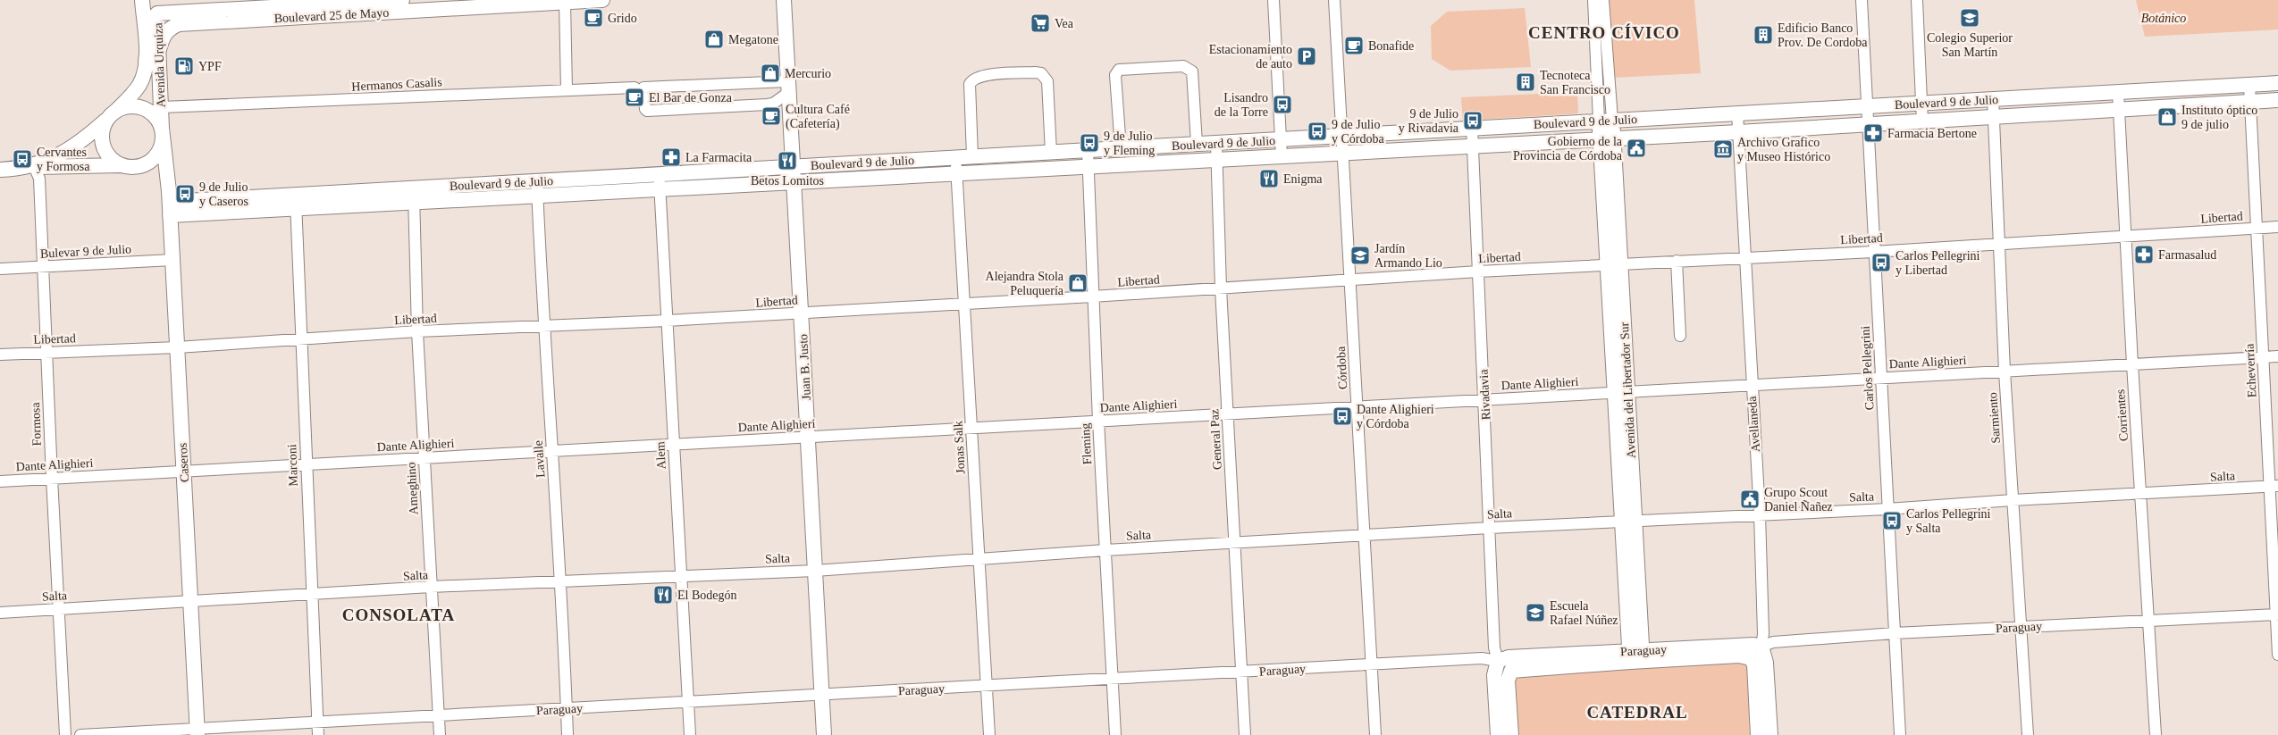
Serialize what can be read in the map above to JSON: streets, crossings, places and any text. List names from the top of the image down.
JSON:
{
  "streets": {
    "main road": [
      "Boulevard 25 de Mayo",
      "Avenida Urquiza",
      "Boulevard 9 de Julio",
      "Juan B. Justo",
      "Avenida del Libertador Sur",
      "Rivadavia",
      "Avellaneda",
      "Caseros",
      "Paraguay"
    ],
    "street": [
      "Hermanos Casalis",
      "Libertad",
      "Bulevar 9 de Julio",
      "Dante Alighieri",
      "Córdoba",
      "Carlos Pellegrini",
      "Echeverría",
      "Corrientes",
      "Sarmiento",
      "Formosa",
      "General Paz",
      "Fleming",
      "Jonas Salk",
      "Alem",
      "Lavalle",
      "Marconi",
      "Salta",
      "Ameghino"
    ]
  },
  "crossings": [
    ["Boulevard 25 de Mayo", "Avenida Urquiza"],
    ["Avenida Urquiza", "Hermanos Casalis"],
    ["Avenida Urquiza", "Caseros"],
    ["Hermanos Casalis", "Juan B. Justo"],
    ["Boulevard 9 de Julio", "Juan B. Justo"],
    ["Boulevard 9 de Julio", "Córdoba"],
    ["Boulevard 9 de Julio", "Carlos Pellegrini"],
    ["Boulevard 9 de Julio", "Echeverría"],
    ["Boulevard 9 de Julio", "Avenida del Libertador Sur"],
    ["Boulevard 9 de Julio", "Rivadavia"],
    ["Boulevard 9 de Julio", "Corrientes"],
    ["Boulevard 9 de Julio", "Sarmiento"],
    ["Boulevard 9 de Julio", "Avellaneda"],
    ["Boulevard 9 de Julio", "General Paz"],
    ["Boulevard 9 de Julio", "Fleming"],
    ["Boulevard 9 de Julio", "Jonas Salk"],
    ["Boulevard 9 de Julio", "Alem"],
    ["Boulevard 9 de Julio", "Lavalle"],
    ["Boulevard 9 de Julio", "Caseros"],
    ["Boulevard 9 de Julio", "Marconi"],
    ["Boulevard 9 de Julio", "Ameghino"],
    ["Libertad", "Juan B. Justo"],
    ["Libertad", "Córdoba"],
    ["Libertad", "Carlos Pellegrini"],
    ["Libertad", "Echeverría"],
    ["Libertad", "Avenida del Libertador Sur"],
    ["Libertad", "Rivadavia"],
    ["Libertad", "Corrientes"],
    ["Libertad", "Sarmiento"],
    ["Libertad", "Formosa"],
    ["Libertad", "Avellaneda"],
    ["Libertad", "General Paz"],
    ["Libertad", "Fleming"],
    ["Libertad", "Jonas Salk"],
    ["Libertad", "Alem"],
    ["Libertad", "Lavalle"],
    ["Libertad", "Caseros"],
    ["Libertad", "Marconi"],
    ["Libertad", "Ameghino"],
    ["Bulevar 9 de Julio", "Formosa"],
    ["Bulevar 9 de Julio", "Caseros"],
    ["Dante Alighieri", "Juan B. Justo"],
    ["Dante Alighieri", "Córdoba"],
    ["Dante Alighieri", "Carlos Pellegrini"],
    ["Dante Alighieri", "Echeverría"],
    ["Dante Alighieri", "Avenida del Libertador Sur"],
    ["Dante Alighieri", "Rivadavia"],
    ["Dante Alighieri", "Corrientes"],
    ["Dante Alighieri", "Sarmiento"],
    ["Dante Alighieri", "Formosa"],
    ["Dante Alighieri", "Avellaneda"],
    ["Dante Alighieri", "General Paz"],
    ["Dante Alighieri", "Fleming"],
    ["Dante Alighieri", "Jonas Salk"],
    ["Dante Alighieri", "Alem"],
    ["Dante Alighieri", "Lavalle"],
    ["Dante Alighieri", "Caseros"],
    ["Dante Alighieri", "Marconi"],
    ["Dante Alighieri", "Ameghino"],
    ["Juan B. Justo", "Salta"],
    ["Juan B. Justo", "Paraguay"],
    ["Córdoba", "Salta"],
    ["Córdoba", "Paraguay"],
    ["Carlos Pellegrini", "Salta"],
    ["Carlos Pellegrini", "Paraguay"],
    ["Echeverría", "Salta"],
    ["Echeverría", "Paraguay"],
    ["Avenida del Libertador Sur", "Salta"],
    ["Avenida del Libertador Sur", "Paraguay"],
    ["Rivadavia", "Salta"],
    ["Rivadavia", "Paraguay"],
    ["Corrientes", "Salta"],
    ["Corrientes", "Paraguay"],
    ["Sarmiento", "Salta"],
    ["Sarmiento", "Paraguay"],
    ["Formosa", "Salta"],
    ["Avellaneda", "Salta"],
    ["Avellaneda", "Paraguay"],
    ["General Paz", "Salta"],
    ["General Paz", "Paraguay"],
    ["Fleming", "Salta"],
    ["Fleming", "Paraguay"],
    ["Jonas Salk", "Salta"],
    ["Jonas Salk", "Paraguay"],
    ["Alem", "Salta"],
    ["Alem", "Paraguay"],
    ["Lavalle", "Salta"],
    ["Lavalle", "Paraguay"],
    ["Caseros", "Salta"],
    ["Caseros", "Paraguay"],
    ["Marconi", "Salta"],
    ["Marconi", "Paraguay"],
    ["Salta", "Ameghino"],
    ["Ameghino", "Paraguay"]
  ],
  "districts": ["CENTRO CÍVICO", "CONSOLATA", "CATEDRAL"],
  "parks": ["Botánico"],
  "places": {
    "cafe": [
      "Grido",
      "Bonafide",
      "El Bar de Gonza",
      "Cultura Café (Cafetería)"
    ],
    "school or university": ["Colegio Superior San Martín", "Jardín Armando Lio", "Escuela Rafael Núñez"],
    "supermarket": ["Vea"],
    "building": ["Edificio Banco Prov. De Cordoba", "Tecnoteca San Francisco"],
    "shop": [
      "Megatone",
      "Mercurio",
      "Instituto óptico 9 de julio",
      "Alejandra Stola Peluquería"
    ],
    "parking": ["Estacionamiento de auto"],
    "fuel station": ["YPF"],
    "bus stop": [
      "Lisandro de la Torre",
      "9 de Julio y Rivadavia",
      "9 de Julio y Córdoba",
      "9 de Julio y Fleming",
      "Cervantes y Formosa",
      "9 de Julio y Caseros",
      "Carlos Pellegrini y Libertad",
      "Dante Alighieri y Córdoba",
      "Carlos Pellegrini y Salta"
    ],
    "pharmacy": ["Farmacia Bertone", "La Farmacita", "Farmasalud"],
    "public building": ["Gobierno de la Provincia de Córdoba", "Grupo Scout Daniel Ñañez"],
    "museum": ["Archivo Grafico y Museo Histórico"],
    "restaurant": ["Betos Lomitos", "Enigma", "El Bodegón"]
  }
}
